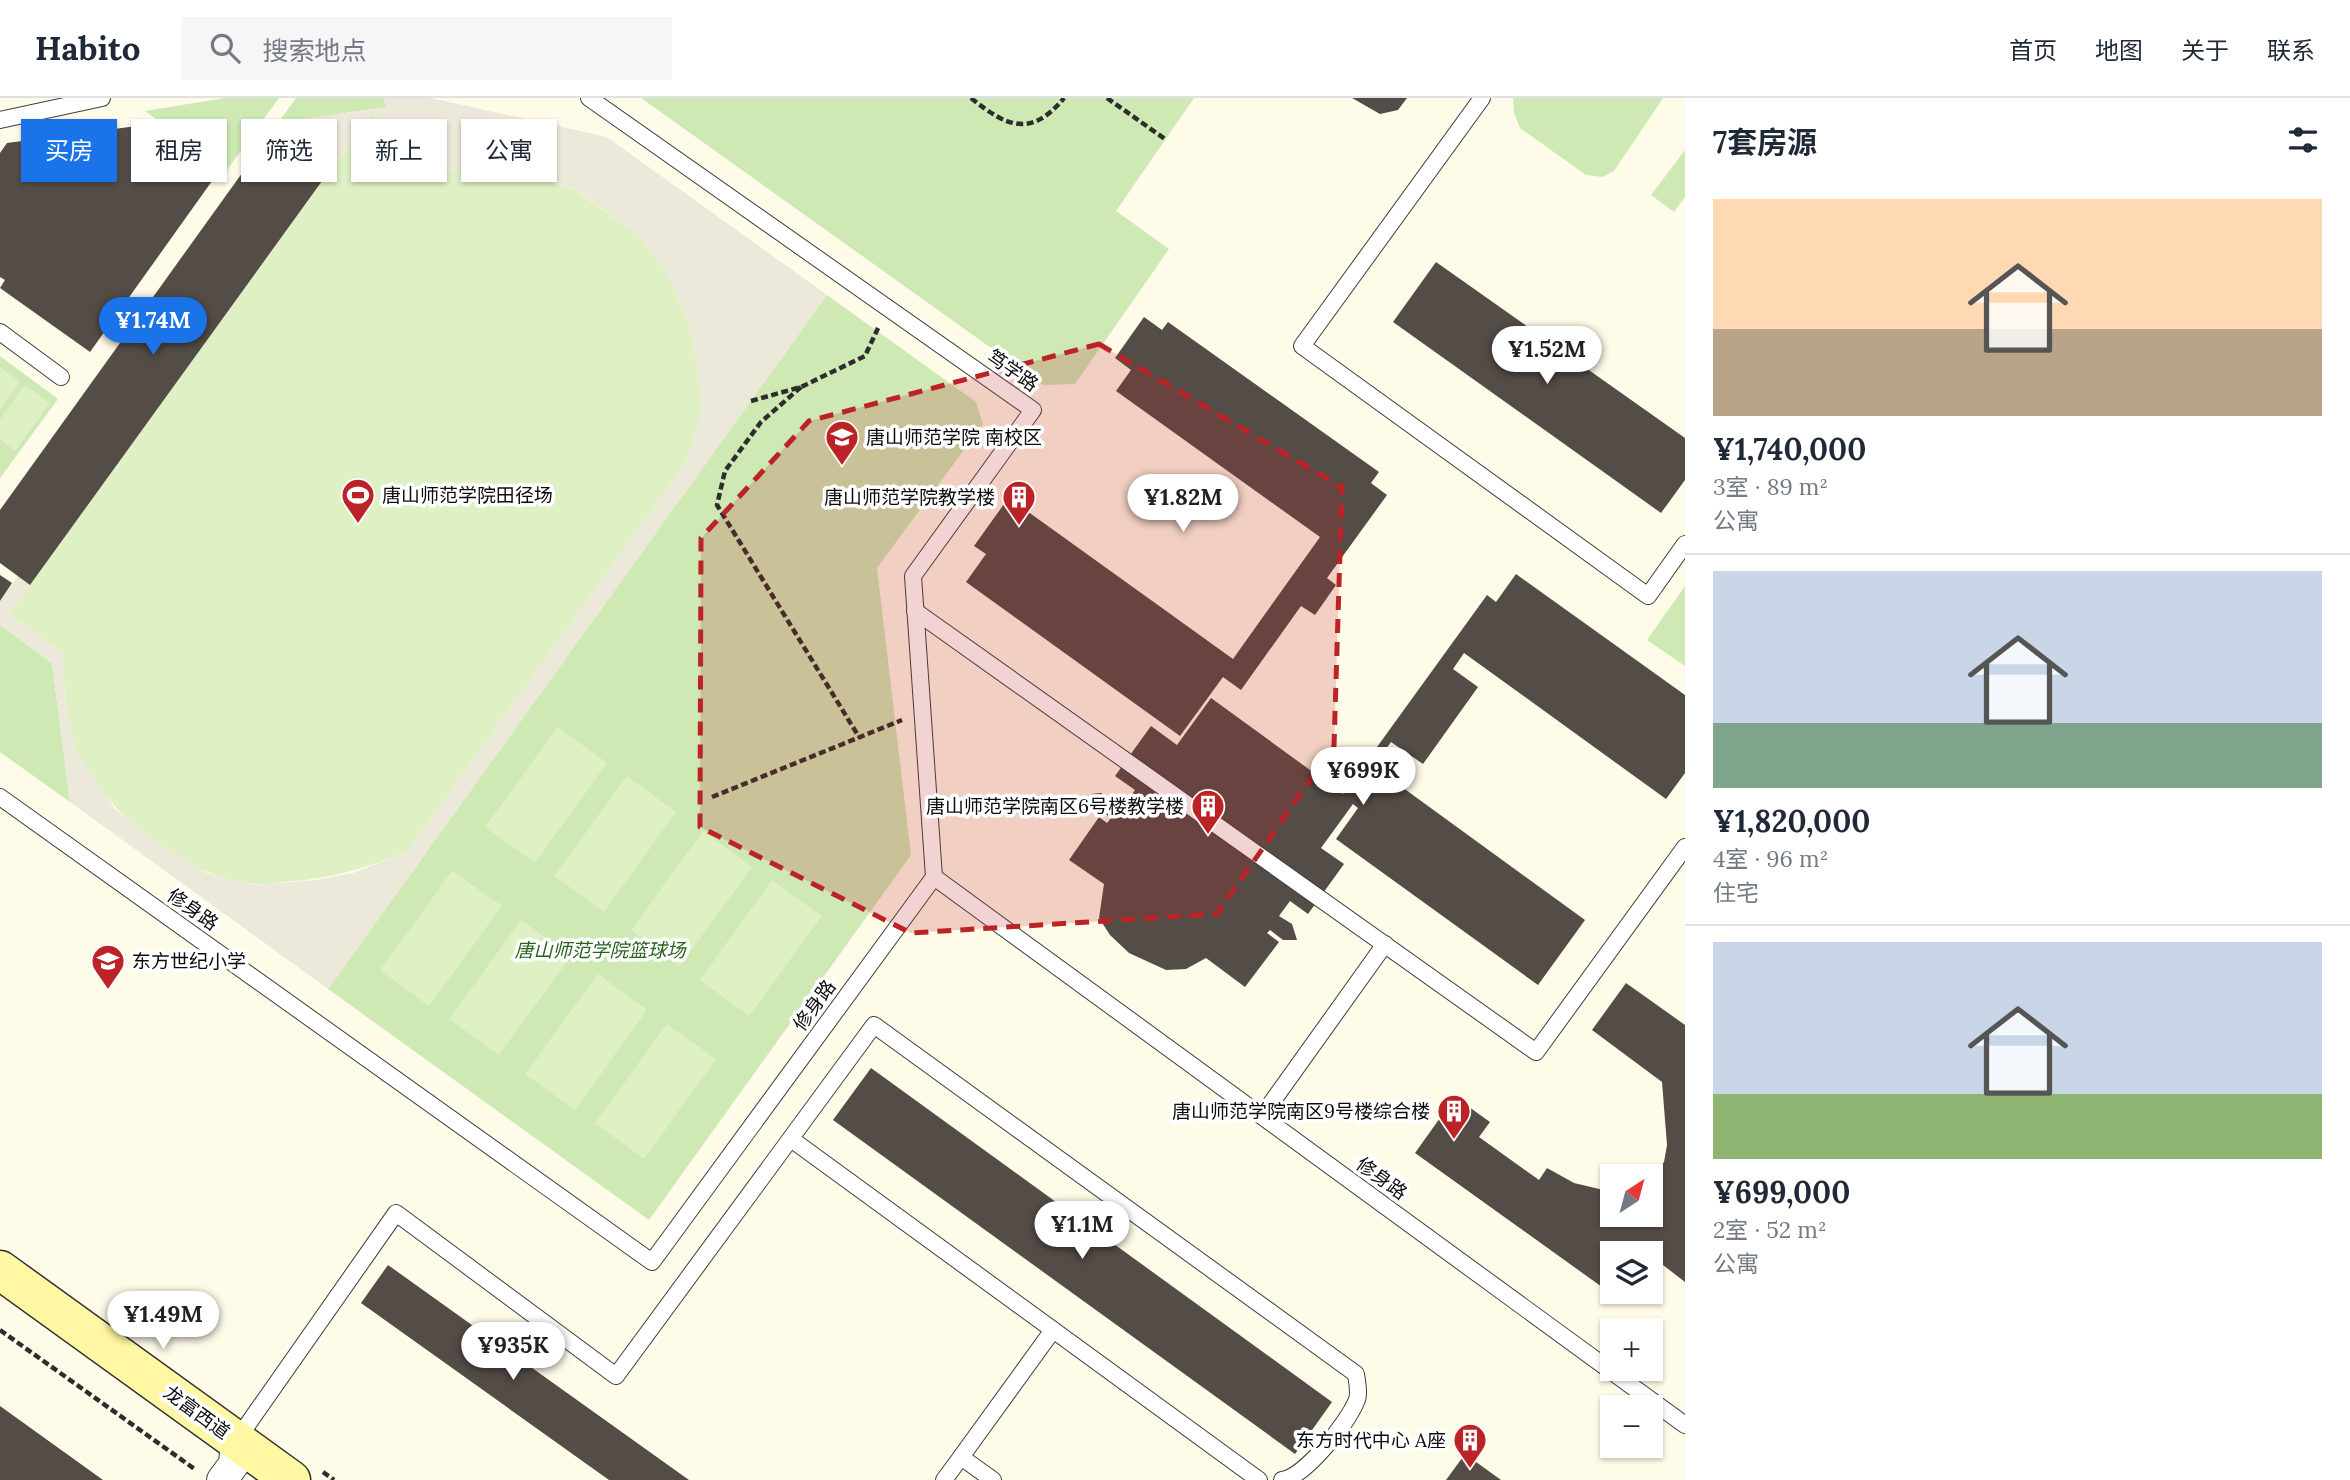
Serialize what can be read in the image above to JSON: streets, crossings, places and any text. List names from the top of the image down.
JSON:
{
  "streets": {
    "main road": ["龙富西道"],
    "lane": ["笃学路", "修身路"]
  },
  "crossings": [
    ["笃学路", "修身路"]
  ],
  "parks": ["唐山师范学院篮球场"],
  "places": {
    "school or university": ["唐山师范学院 南校区", "东方世纪小学"],
    "sports": ["唐山师范学院田径场"],
    "building": [
      "唐山师范学院教学楼",
      "唐山师范学院南区6号楼教学楼",
      "唐山师范学院南区9号楼综合楼",
      "东方时代中心 A座"
    ]
  },
  "north": "top right",
  "page": {
    "header": "Habito",
    "search": "搜索地点",
    "nav": [
      "首页",
      "地图",
      "关于",
      "联系"
    ],
    "heading": "7套房源",
    "chip": [
      "买房",
      "租房",
      "筛选",
      "新上",
      "公寓"
    ],
    "list": [
      {
        "name": "¥1,740,000",
        "note": "3室 · 89 m² · 公寓"
      },
      {
        "name": "¥1,820,000",
        "note": "4室 · 96 m² · 住宅"
      },
      {
        "name": "¥699,000",
        "note": "2室 · 52 m² · 公寓"
      }
    ],
    "price": [
      "¥1.74M",
      "¥1.52M",
      "¥1.82M",
      "¥699K",
      "¥1.1M",
      "¥1.49M",
      "¥935K"
    ],
    "map_buttons": ["+", "−"]
  }
}
